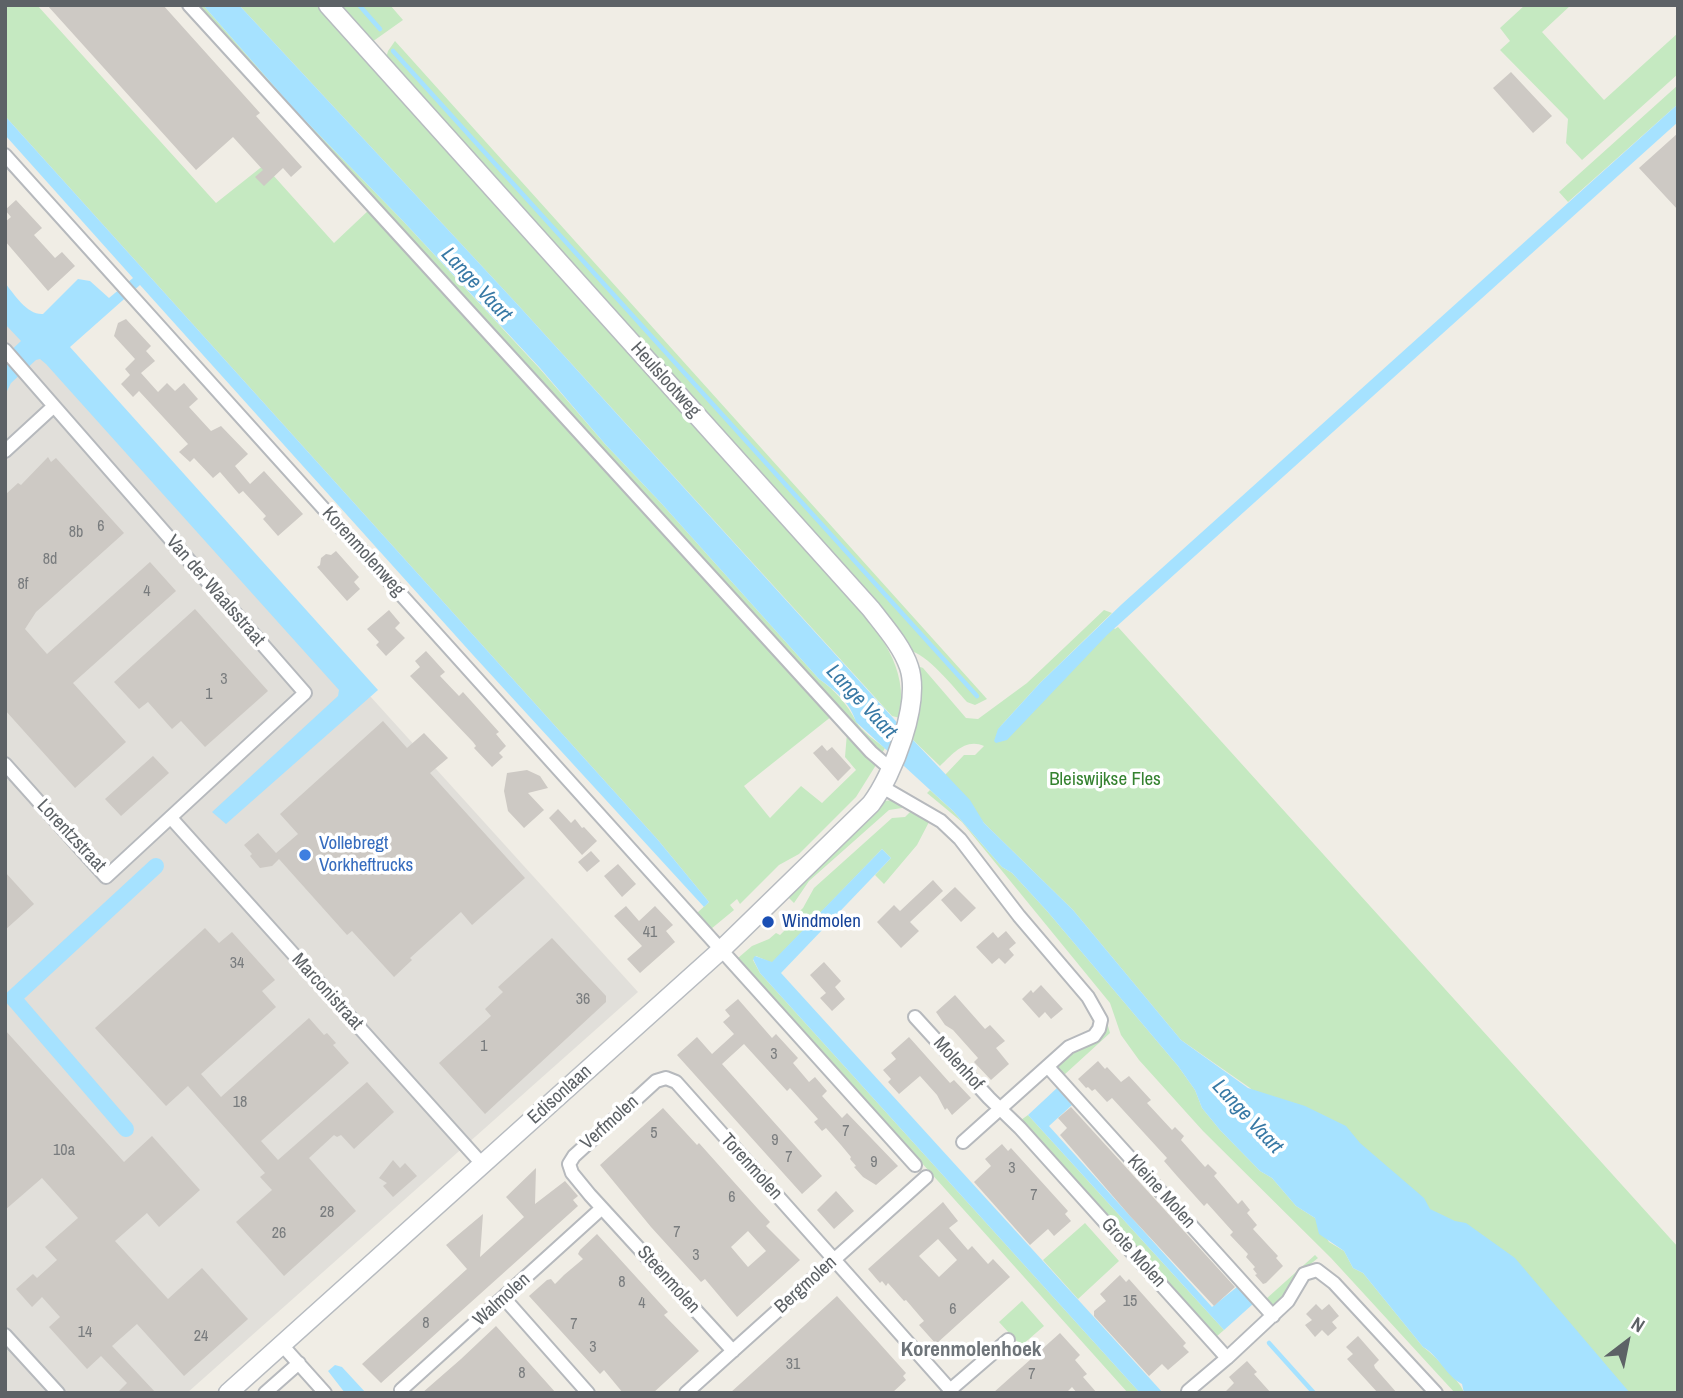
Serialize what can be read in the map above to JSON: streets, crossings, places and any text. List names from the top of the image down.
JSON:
{
  "streets": {
    "street": [
      "Heulslootweg",
      "Korenmolenweg",
      "Van der Waalsstraat",
      "Lorentzstraat",
      "Marconistraat",
      "Molenhof",
      "Edisonlaan",
      "Verfmolen",
      "Torenmolen",
      "Kleine Molen",
      "Grote Molen",
      "Steenmolen",
      "Bergmolen",
      "Walmolen"
    ]
  },
  "crossings": [
    ["Heulslootweg", "Edisonlaan"],
    ["Korenmolenweg", "Edisonlaan"],
    ["Van der Waalsstraat", "Lorentzstraat"],
    ["Van der Waalsstraat", "Marconistraat"],
    ["Lorentzstraat", "Marconistraat"],
    ["Marconistraat", "Edisonlaan"],
    ["Molenhof", "Grote Molen"],
    ["Verfmolen", "Torenmolen"],
    ["Verfmolen", "Steenmolen"],
    ["Verfmolen", "Walmolen"],
    ["Torenmolen", "Bergmolen"],
    ["Steenmolen", "Bergmolen"],
    ["Steenmolen", "Walmolen"]
  ],
  "districts": ["Korenmolenhoek"],
  "water": ["Lange Vaart"],
  "parks": ["Bleiswijkse Fles"],
  "places": ["Vollebregt Vorkheftrucks", "Windmolen"],
  "house_numbers": [
    "6",
    "8b",
    "8d",
    "8f",
    "4",
    "3",
    "1",
    "41",
    "34",
    "36",
    "1",
    "3",
    "18",
    "7",
    "5",
    "9",
    "10a",
    "7",
    "9",
    "3",
    "7",
    "6",
    "28",
    "7",
    "26",
    "3",
    "8",
    "15",
    "4",
    "6",
    "8",
    "7",
    "14",
    "24",
    "3",
    "31",
    "8",
    "7"
  ],
  "north": "top right"
}
